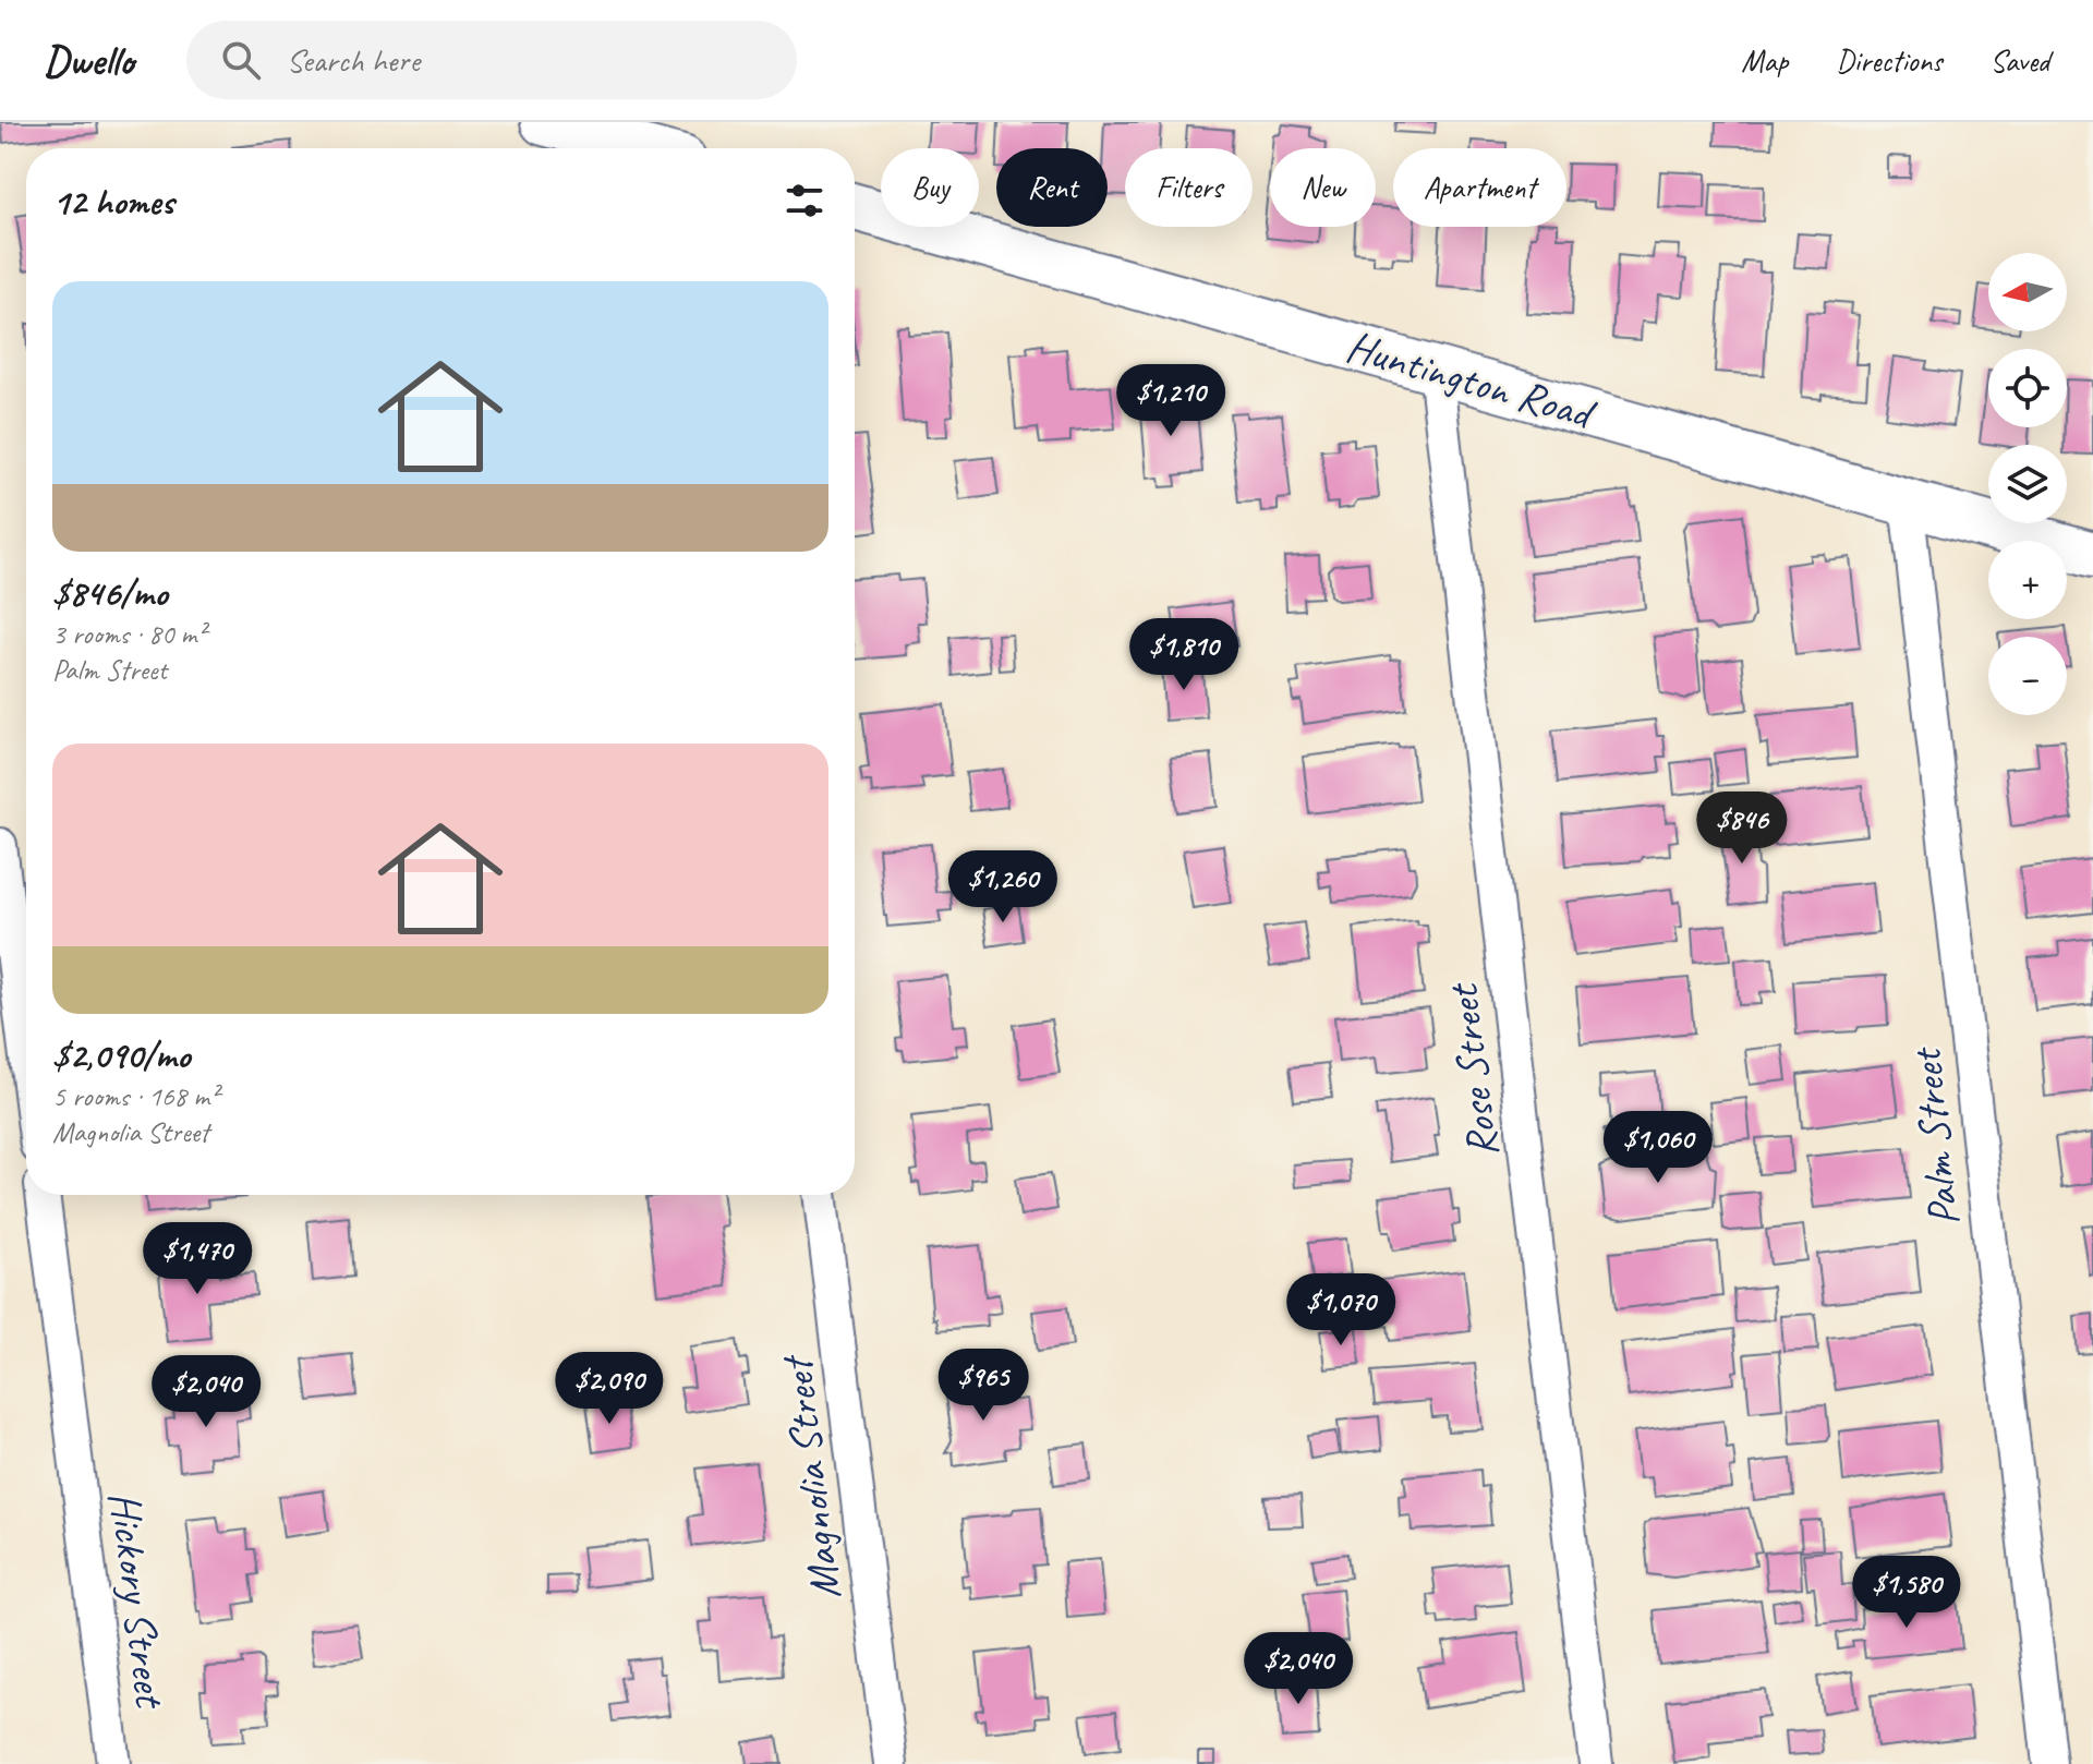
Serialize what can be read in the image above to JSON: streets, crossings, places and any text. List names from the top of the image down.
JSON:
{
  "streets": {
    "main road": ["Huntington Road"],
    "street": [
      "Rose Street",
      "Palm Street",
      "Magnolia Street",
      "Hickory Street"
    ]
  },
  "crossings": [
    ["Huntington Road", "Rose Street"],
    ["Huntington Road", "Palm Street"]
  ],
  "north": "left",
  "page": {
    "header": "Dwello",
    "search": "Search here",
    "nav": ["Map", "Directions", "Saved"],
    "chip": [
      "Buy",
      "Rent",
      "Filters",
      "New",
      "Apartment"
    ],
    "heading": "12 homes",
    "map_buttons": ["+", "−"],
    "list": [
      {
        "name": "$846/mo",
        "note": "3 rooms · 80 m² · Palm Street"
      },
      {
        "name": "$2,090/mo",
        "note": "5 rooms · 168 m² · Magnolia Street"
      }
    ],
    "price": [
      "$1,210",
      "$1,810",
      "$846",
      "$1,260",
      "$1,060",
      "$1,470",
      "$1,070",
      "$965",
      "$2,090",
      "$2,040",
      "$1,580",
      "$2,040"
    ]
  }
}
